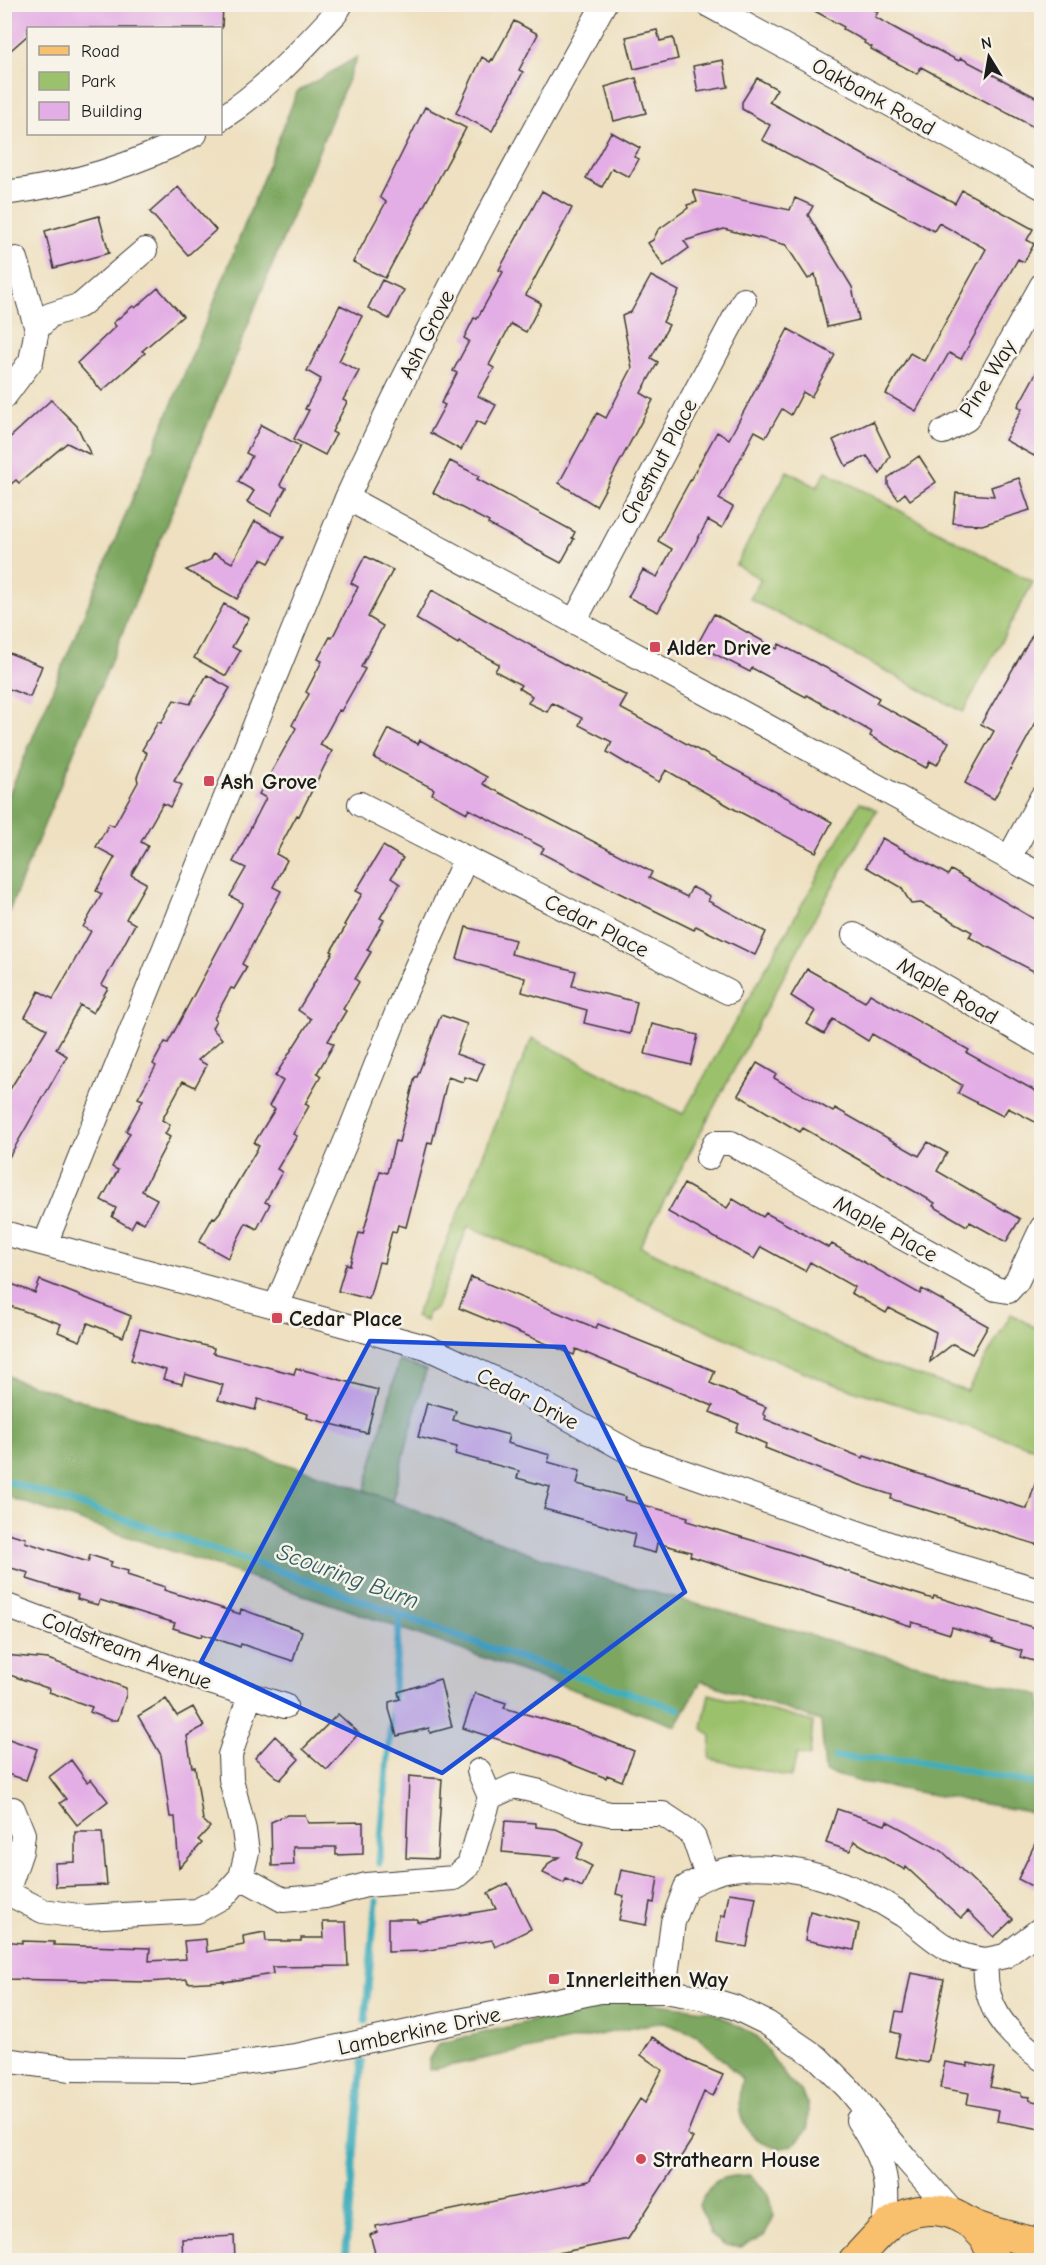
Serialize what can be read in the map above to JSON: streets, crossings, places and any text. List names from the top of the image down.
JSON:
{
  "streets": {
    "street": [
      "Oakbank Road",
      "Ash Grove",
      "Pine Way",
      "Chestnut Place",
      "Cedar Place",
      "Maple Road",
      "Maple Place",
      "Cedar Drive",
      "Coldstream Avenue",
      "Lamberkine Drive"
    ]
  },
  "crossings": [
    ["Ash Grove", "Cedar Drive"]
  ],
  "water": ["Scouring Burn"],
  "places": {
    "transit": [
      "Alder Drive",
      "Ash Grove",
      "Cedar Place",
      "Innerleithen Way"
    ],
    "other": ["Strathearn House"]
  },
  "legend": ["Road", "Park", "Building"],
  "north": "top"
}
